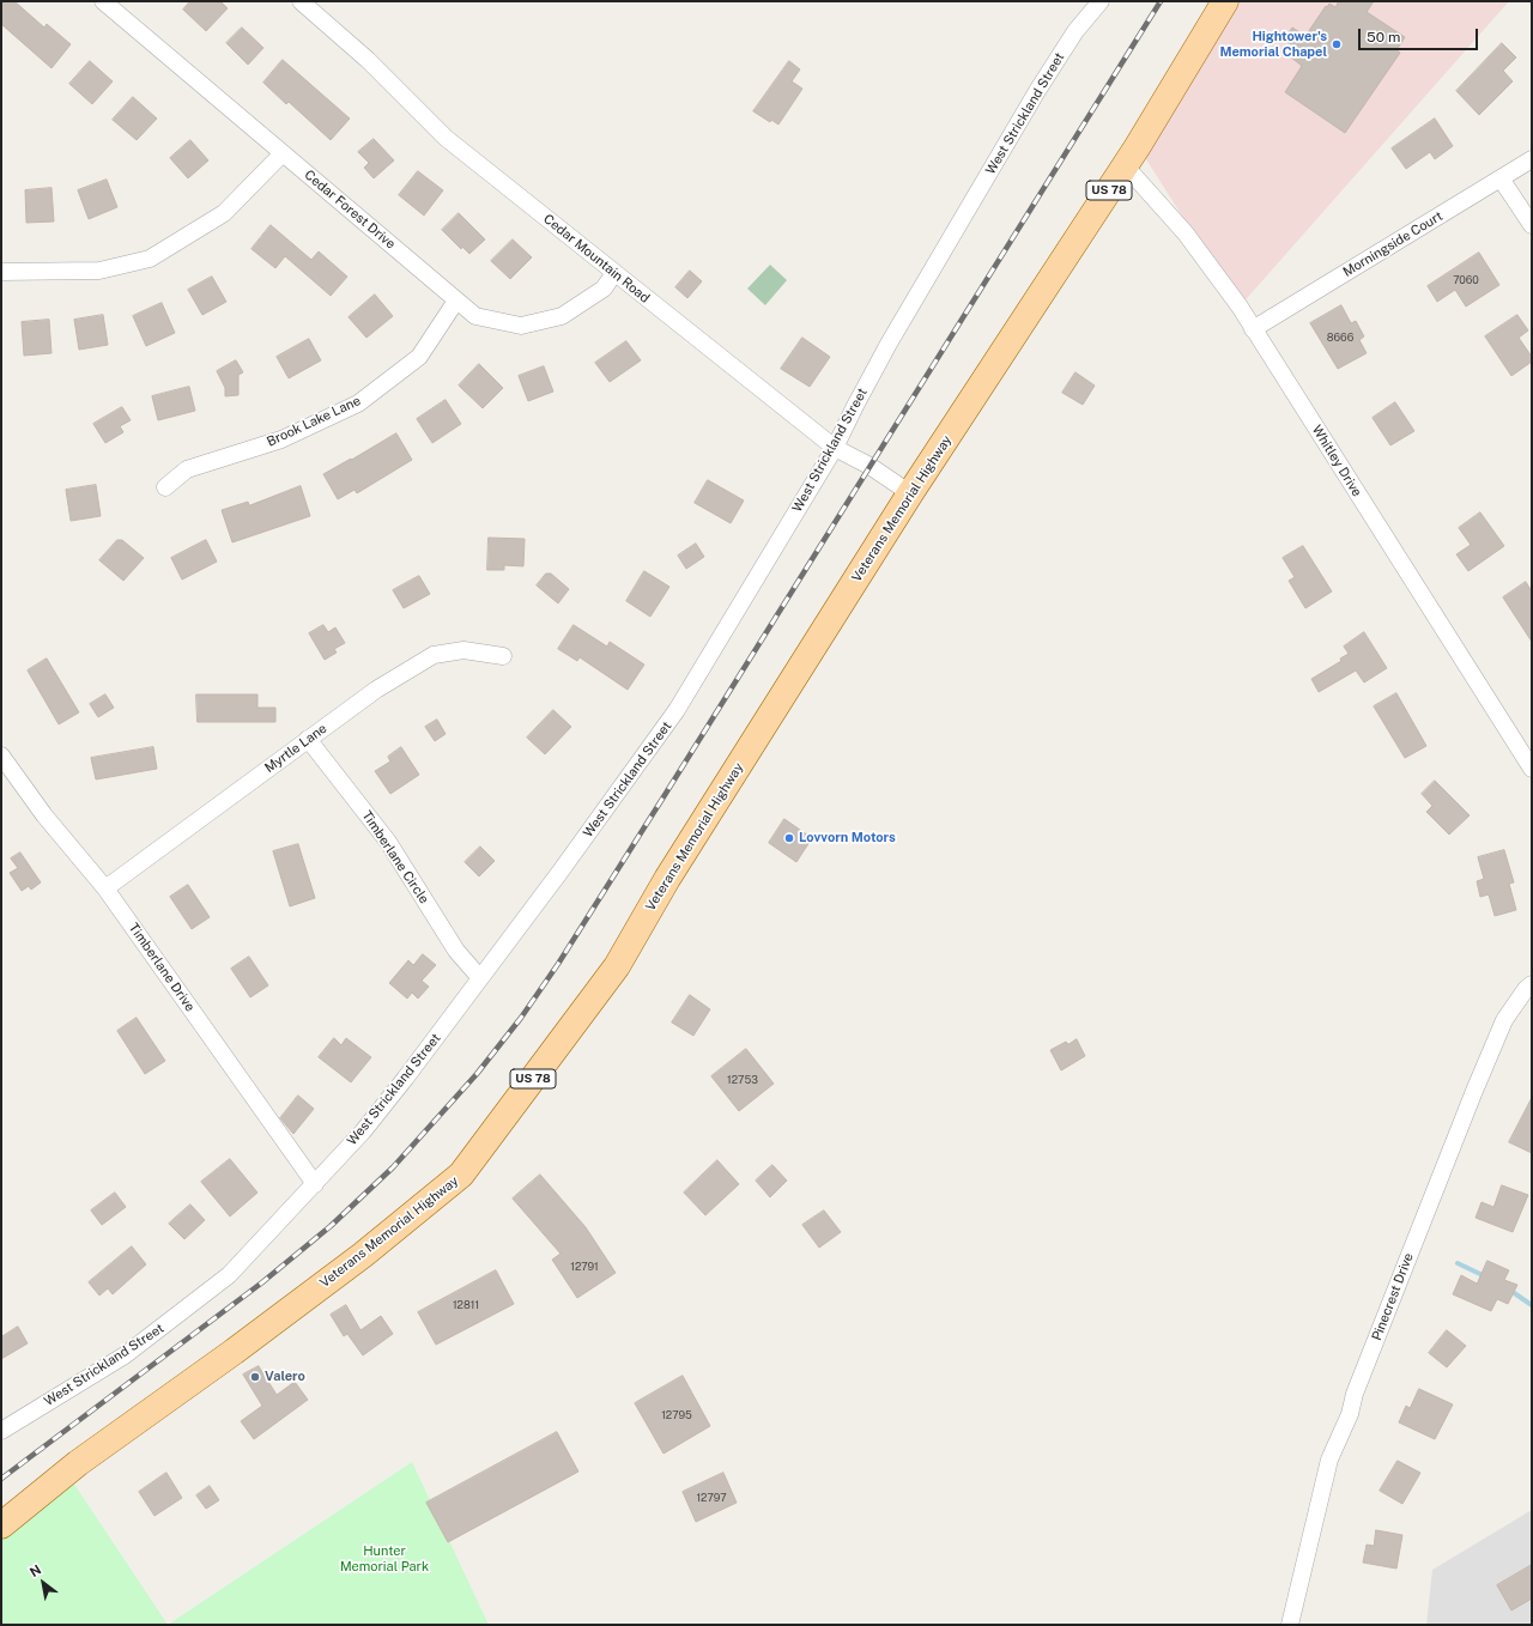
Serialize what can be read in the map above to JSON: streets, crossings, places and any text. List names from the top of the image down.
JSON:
{
  "streets": {
    "main road": ["US 78", "Veterans Memorial Highway"],
    "street": [
      "West Strickland Street",
      "Cedar Forest Drive",
      "Morningside Court",
      "Cedar Mountain Road",
      "Brook Lake Lane",
      "Whitley Drive",
      "Myrtle Lane",
      "Timberlane Circle",
      "Timberlane Drive",
      "Pinecrest Drive"
    ]
  },
  "crossings": [
    ["West Strickland Street", "Cedar Mountain Road"],
    ["West Strickland Street", "Timberlane Circle"],
    ["West Strickland Street", "Timberlane Drive"],
    ["Cedar Forest Drive", "Cedar Mountain Road"],
    ["Cedar Forest Drive", "Brook Lake Lane"],
    ["Morningside Court", "Whitley Drive"],
    ["Cedar Mountain Road", "Veterans Memorial Highway"],
    ["Whitley Drive", "Veterans Memorial Highway"],
    ["Myrtle Lane", "Timberlane Circle"],
    ["Myrtle Lane", "Timberlane Drive"]
  ],
  "parks": ["Hunter Memorial Park"],
  "places": ["Hightower's Memorial Chapel", "Lovvorn Motors", "Valero"],
  "house_numbers": [
    "7060",
    "8666",
    "12753",
    "12791",
    "12811",
    "12795",
    "12797"
  ],
  "scale_bar": "50 m",
  "north": "top left"
}
